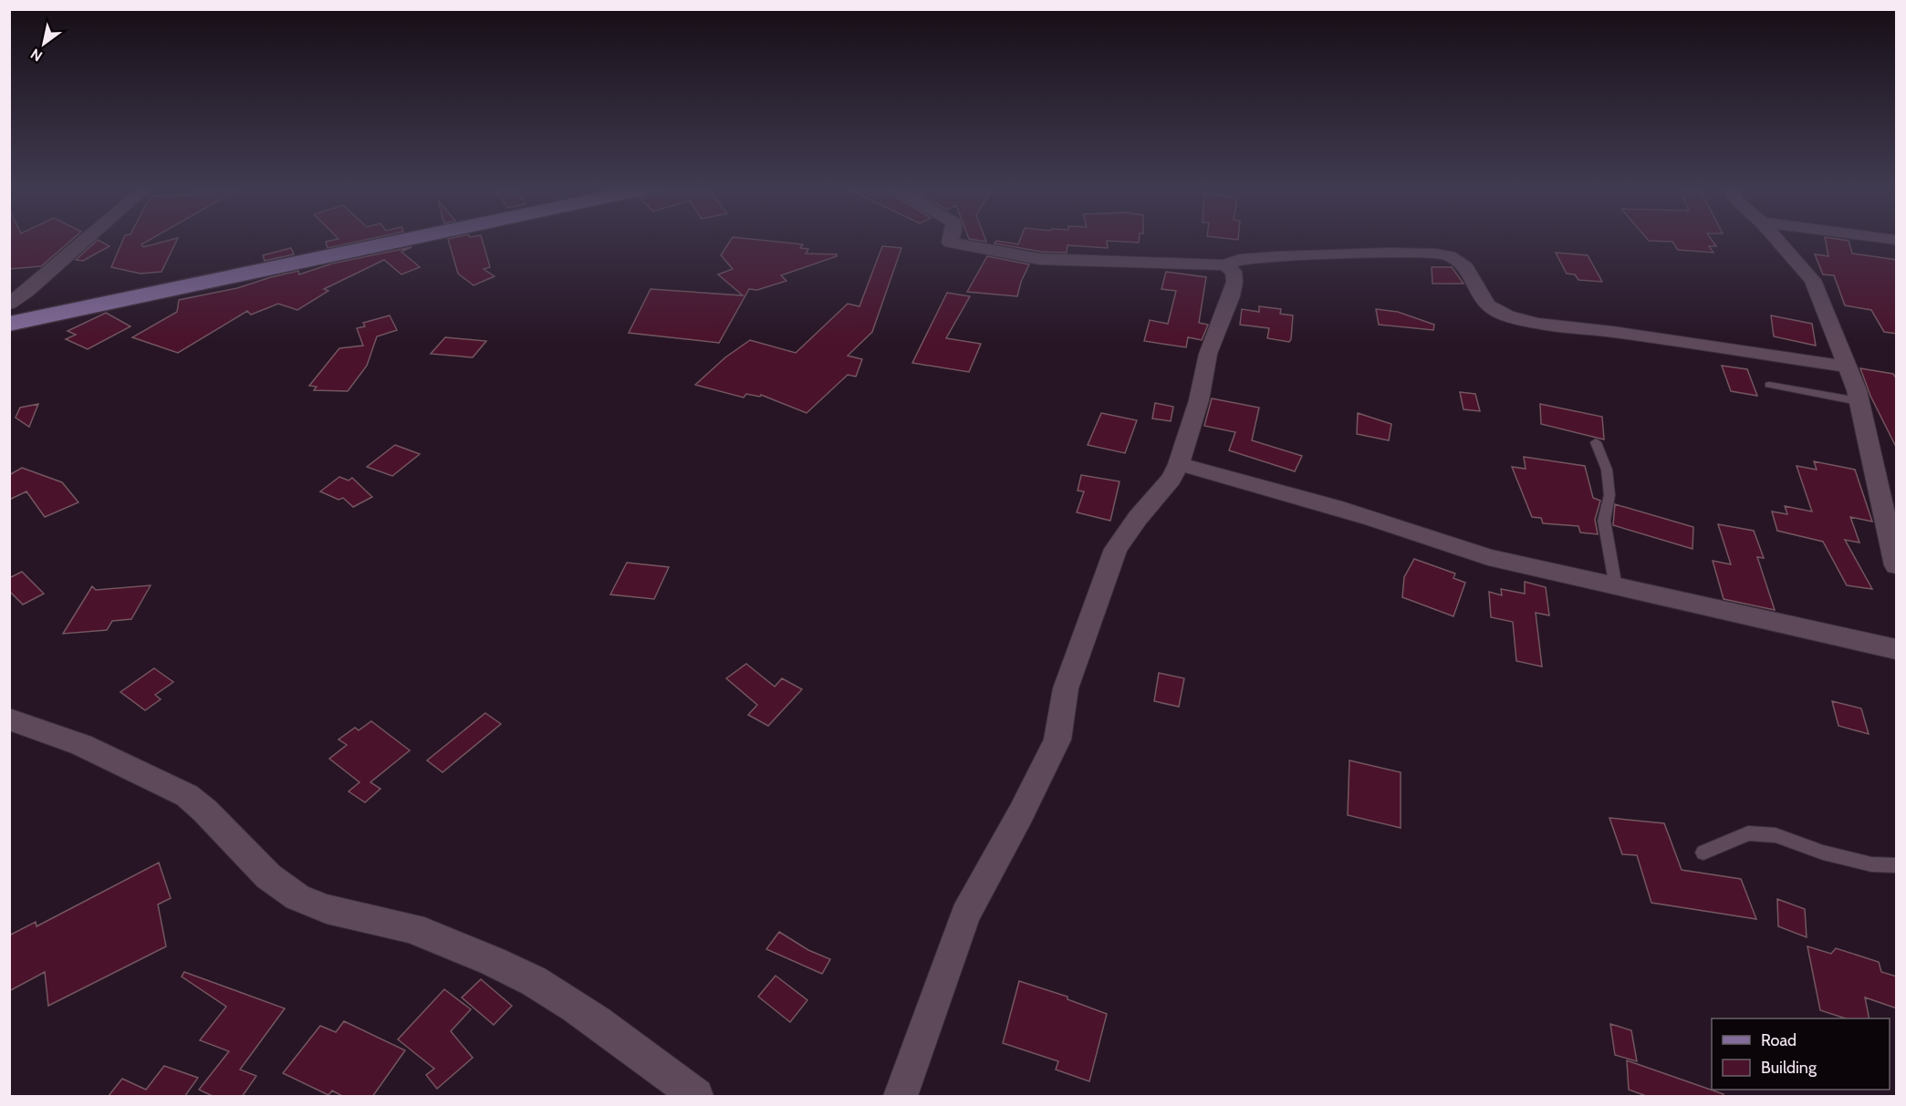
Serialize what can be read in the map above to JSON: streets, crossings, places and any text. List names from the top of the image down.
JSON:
{
  "legend": ["Road", "Building"],
  "north": "bottom left"
}
